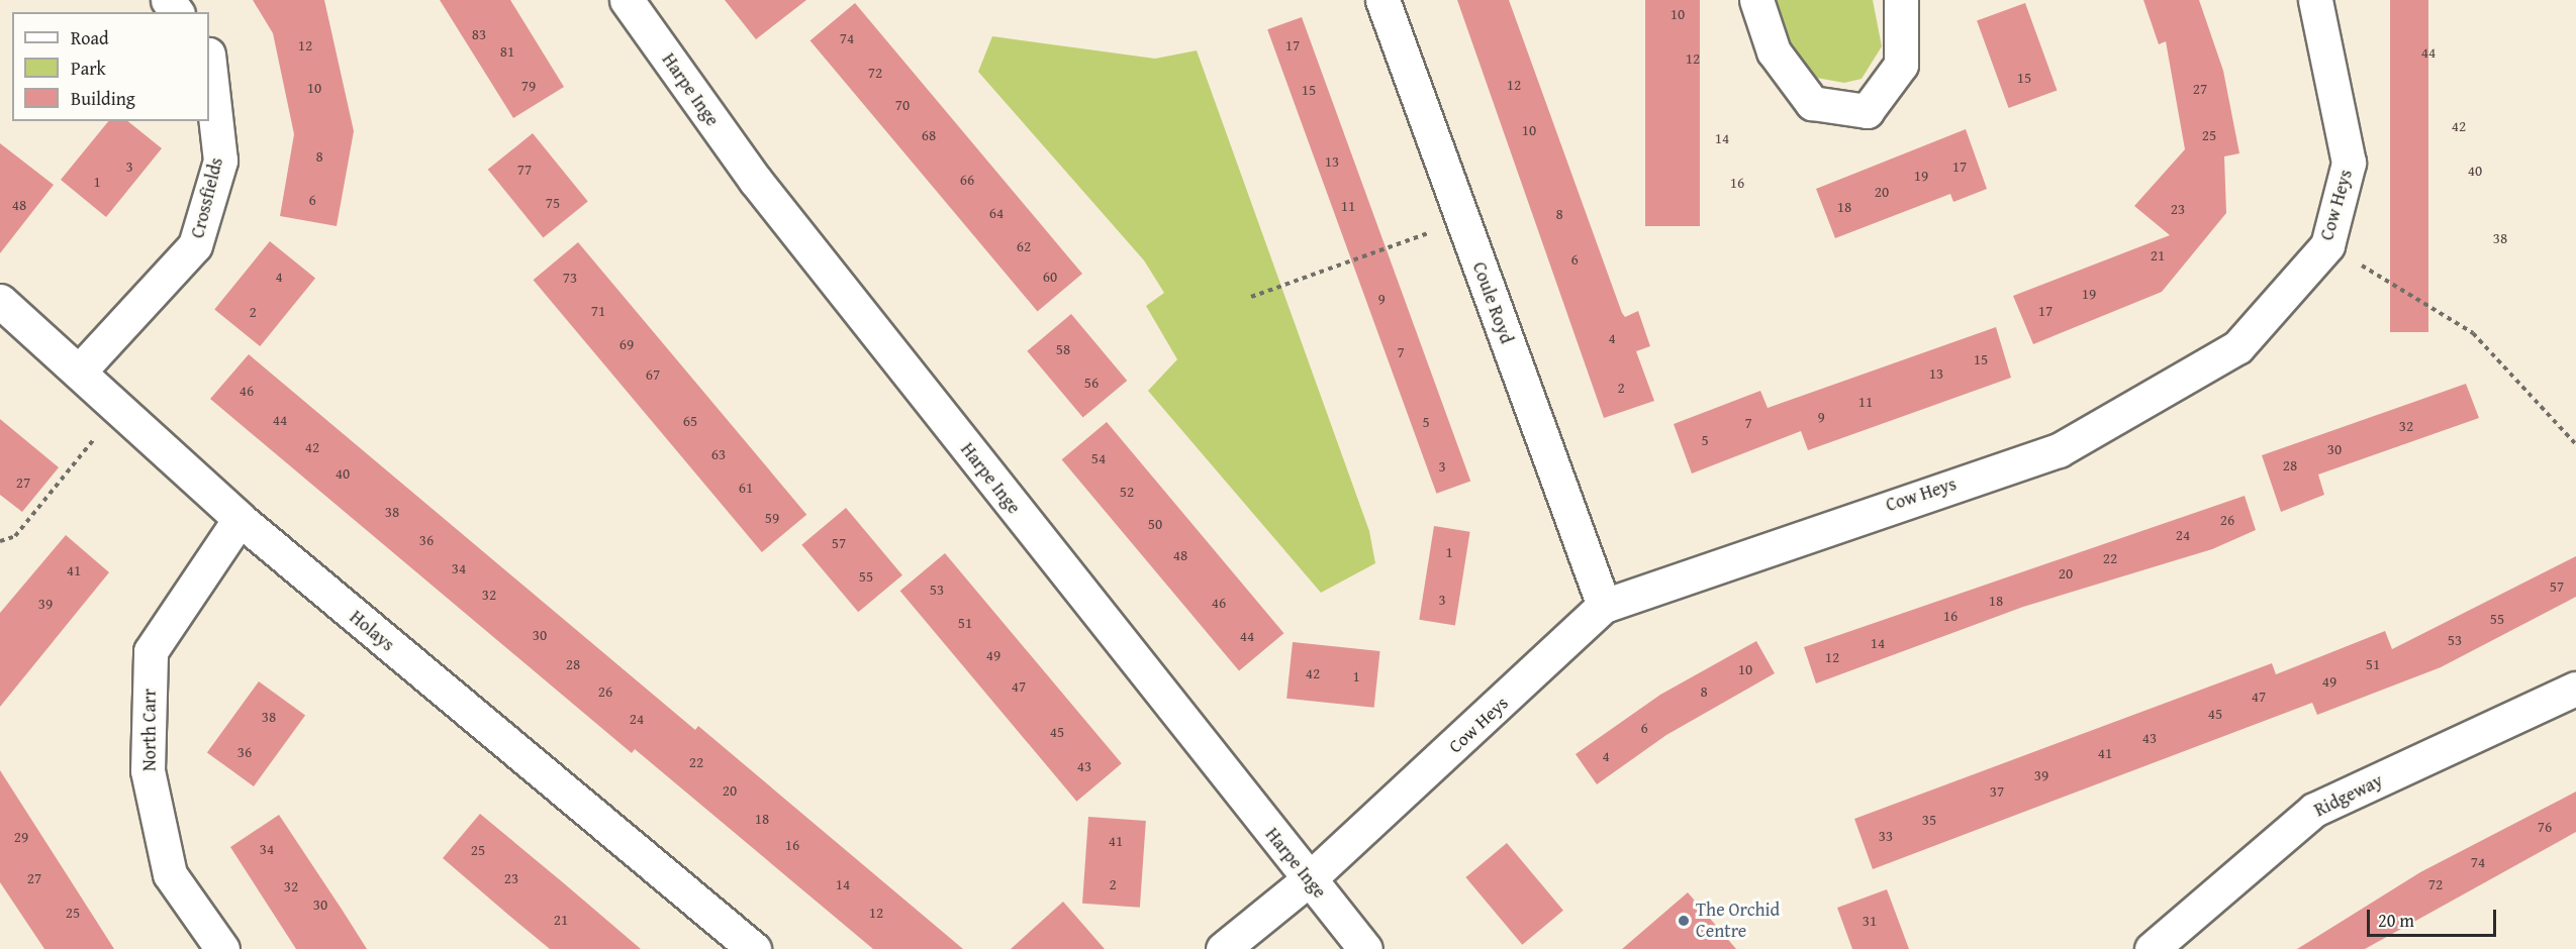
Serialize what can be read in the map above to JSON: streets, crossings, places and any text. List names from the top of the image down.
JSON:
{
  "streets": {
    "street": [
      "Harpe Inge",
      "Crossfields",
      "Cow Heys",
      "Coule Royd",
      "Holays",
      "North Carr",
      "Ridgeway"
    ]
  },
  "crossings": [
    ["Harpe Inge", "Cow Heys"],
    ["Crossfields", "Holays"],
    ["Cow Heys", "Coule Royd"],
    ["Holays", "North Carr"]
  ],
  "places": ["The Orchid Centre"],
  "house_numbers": [
    "10",
    "83",
    "74",
    "12",
    "17",
    "81",
    "44",
    "12",
    "72",
    "15",
    "12",
    "79",
    "10",
    "27",
    "15",
    "70",
    "42",
    "10",
    "68",
    "25",
    "14",
    "8",
    "13",
    "3",
    "17",
    "77",
    "40",
    "19",
    "66",
    "1",
    "16",
    "20",
    "6",
    "75",
    "48",
    "11",
    "18",
    "23",
    "64",
    "8",
    "38",
    "62",
    "21",
    "6",
    "4",
    "60",
    "73",
    "19",
    "9",
    "71",
    "17",
    "2",
    "4",
    "69",
    "58",
    "7",
    "15",
    "13",
    "67",
    "56",
    "2",
    "46",
    "11",
    "9",
    "44",
    "65",
    "5",
    "7",
    "32",
    "5",
    "42",
    "30",
    "63",
    "54",
    "28",
    "3",
    "40",
    "27",
    "61",
    "52",
    "38",
    "59",
    "26",
    "50",
    "24",
    "36",
    "57",
    "1",
    "48",
    "22",
    "34",
    "41",
    "20",
    "55",
    "57",
    "53",
    "32",
    "3",
    "18",
    "46",
    "39",
    "16",
    "55",
    "51",
    "30",
    "44",
    "53",
    "14",
    "49",
    "12",
    "28",
    "51",
    "10",
    "42",
    "1",
    "49",
    "47",
    "26",
    "8",
    "47",
    "45",
    "38",
    "24",
    "6",
    "45",
    "43",
    "36",
    "41",
    "4",
    "22",
    "43",
    "39",
    "20",
    "37",
    "18",
    "35",
    "76",
    "33",
    "29",
    "41",
    "16",
    "34",
    "25",
    "74",
    "27",
    "23",
    "14",
    "2",
    "72",
    "32",
    "30",
    "25",
    "12",
    "21",
    "31"
  ],
  "legend": ["Road", "Park", "Building"],
  "scale_bar": "20 m"
}
